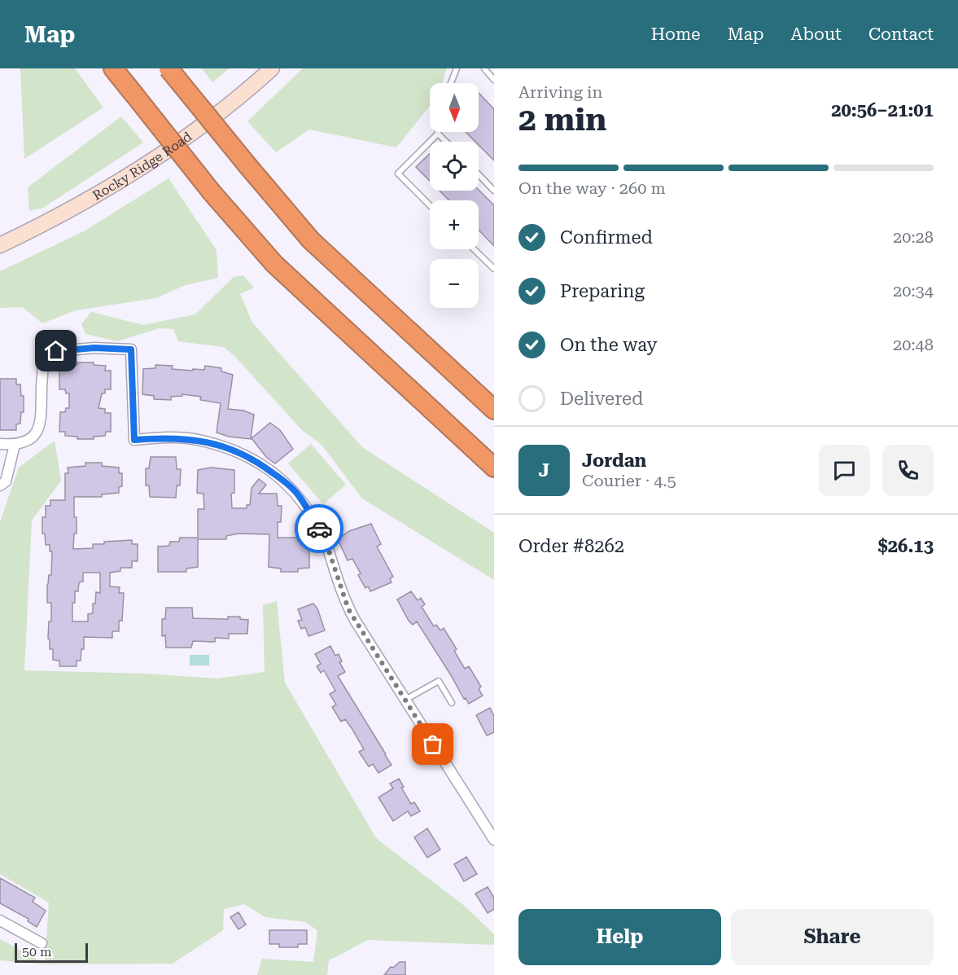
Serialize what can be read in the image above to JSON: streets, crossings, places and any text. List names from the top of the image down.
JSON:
{
  "streets": {
    "main road": ["Rocky Ridge Road"]
  },
  "scale_bar": "50 m",
  "north": "bottom",
  "page": {
    "header": "Map",
    "nav": [
      "Home",
      "Map",
      "About",
      "Contact"
    ],
    "heading": ["2 min", "Arriving in", "20:56–21:01"],
    "panel": [
      "Jordan",
      "Courier · 4.5",
      "Order #8262",
      "$26.13"
    ],
    "map_buttons": ["+", "−"],
    "bar": "On the way · 260 m",
    "list": [
      ["Confirmed", "20:28"],
      ["Preparing", "20:34"],
      ["On the way", "20:48"],
      "Delivered"
    ],
    "round": "J",
    "buttons": ["Help", "Share"],
    "scale": "50 m"
  }
}
